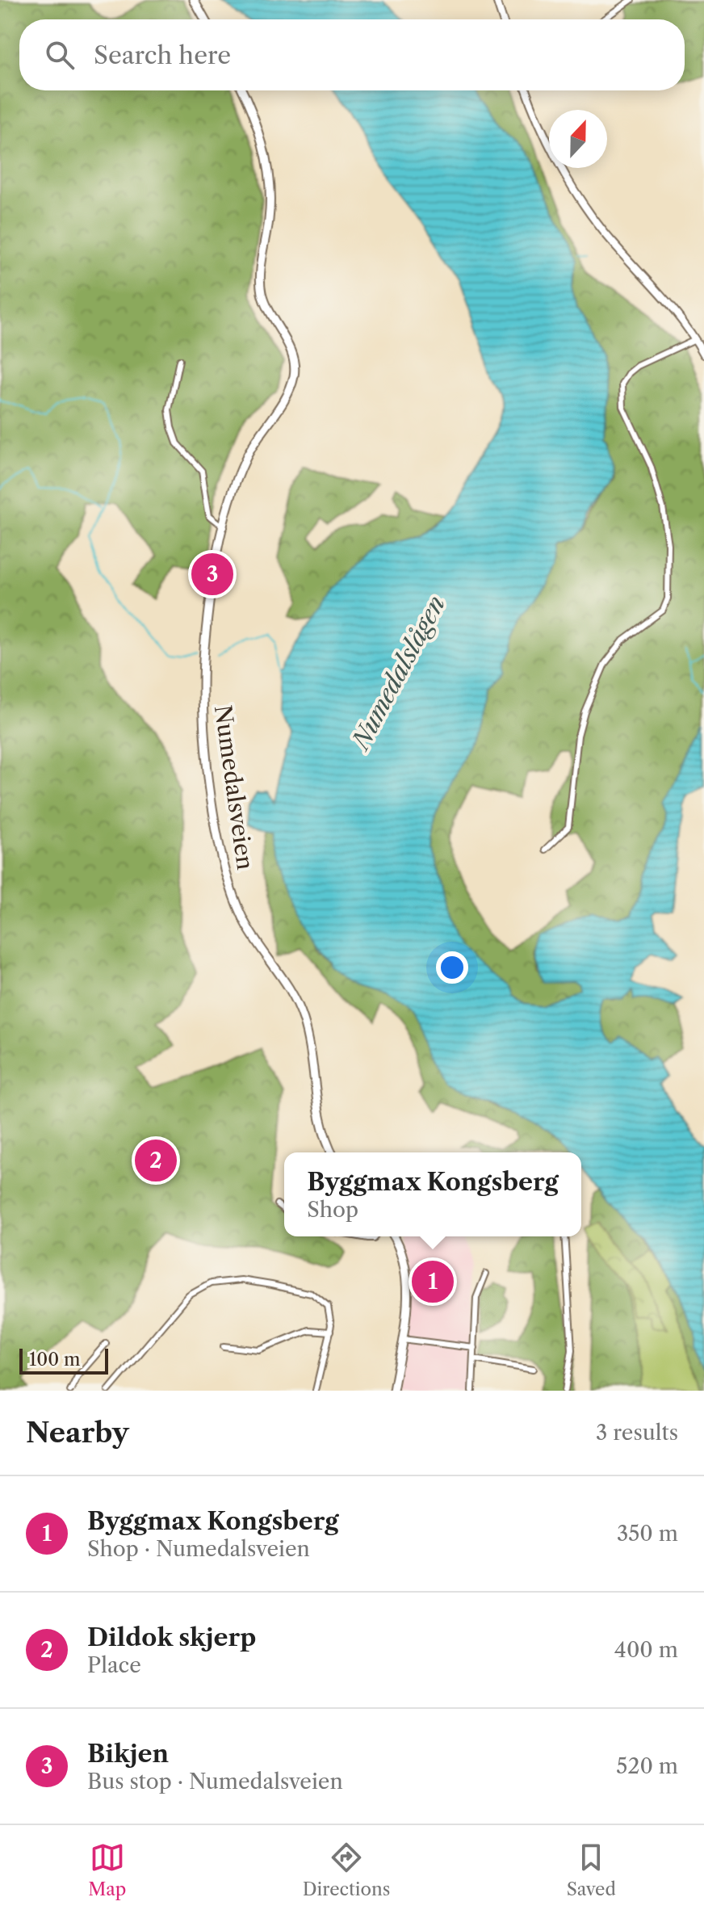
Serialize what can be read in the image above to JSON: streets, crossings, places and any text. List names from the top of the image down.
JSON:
{
  "streets": {
    "main road": ["Numedalsveien"]
  },
  "water": ["Numedalslågen"],
  "scale_bar": "100 m",
  "north": "top",
  "page": {
    "search": "Search here",
    "pins": ["3", "2", "1"],
    "popup": ["Byggmax Kongsberg", "Shop"],
    "scale": "100 m",
    "heading": ["Nearby", "3 results"],
    "list": [
      {
        "mark": "1",
        "name": "Byggmax Kongsberg",
        "note": "Shop · Numedalsveien",
        "value": "350 m"
      },
      {
        "mark": "2",
        "name": "Dildok skjerp",
        "note": "Place",
        "value": "400 m"
      },
      {
        "mark": "3",
        "name": "Bikjen",
        "note": "Bus stop · Numedalsveien",
        "value": "520 m"
      }
    ],
    "nav": ["Map", "Directions", "Saved"]
  }
}
